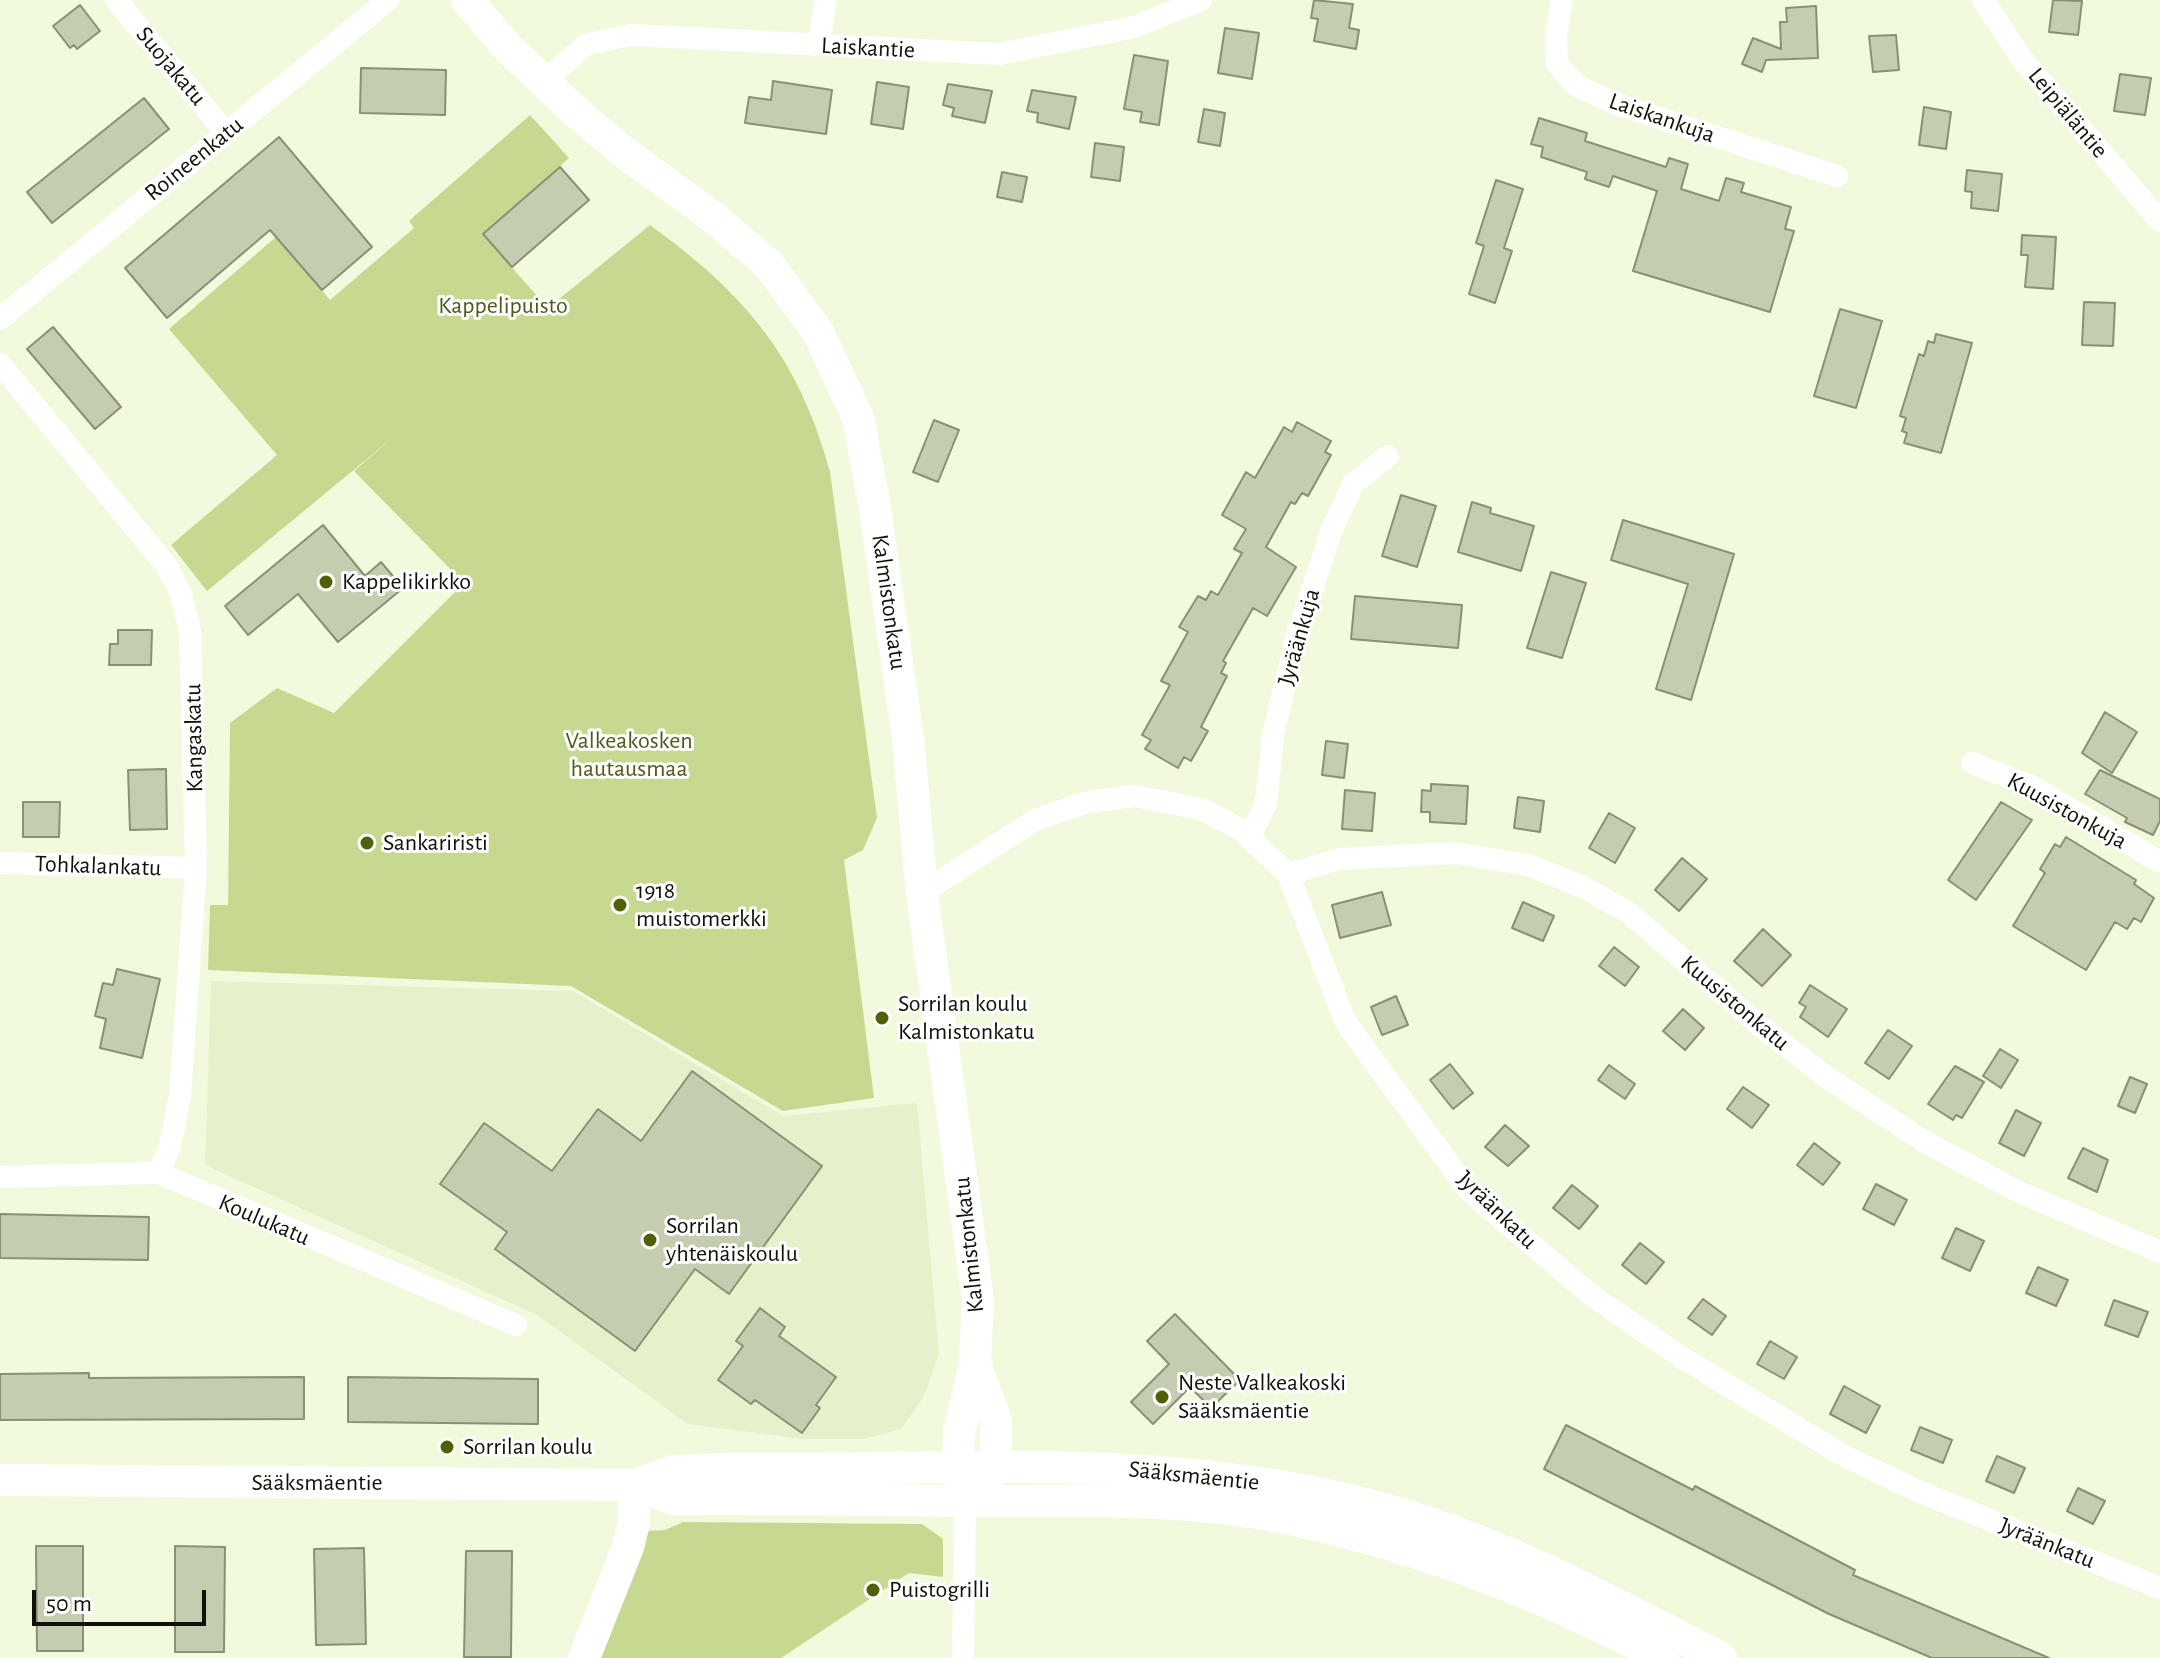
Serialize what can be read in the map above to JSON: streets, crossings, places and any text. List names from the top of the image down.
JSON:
{
  "streets": {
    "main road": ["Kalmistonkatu", "Sääksmäentie"],
    "street": [
      "Laiskantie",
      "Suojakatu",
      "Leipiäläntie",
      "Laiskankuja",
      "Roineenkatu",
      "Jyräänkuja",
      "Kangaskatu",
      "Kuusistonkuja",
      "Tohkalankatu",
      "Kuusistonkatu",
      "Jyräänkatu",
      "Koulukatu"
    ]
  },
  "crossings": [
    ["Laiskantie", "Kalmistonkatu"],
    ["Suojakatu", "Roineenkatu"],
    ["Kalmistonkatu", "Jyräänkatu"],
    ["Kalmistonkatu", "Sääksmäentie"],
    ["Jyräänkuja", "Jyräänkatu"],
    ["Kangaskatu", "Tohkalankatu"],
    ["Kangaskatu", "Koulukatu"],
    ["Kuusistonkatu", "Jyräänkatu"]
  ],
  "parks": ["Kappelipuisto", "Valkeakosken hautausmaa"],
  "places": [
    "Kappelikirkko",
    "Sankariristi",
    "1918 muistomerkki",
    "Sorrilan koulu Kalmistonkatu",
    "Sorrilan yhtenäiskoulu",
    "Neste Valkeakoski Sääksmäentie",
    "Sorrilan koulu",
    "Puistogrilli"
  ],
  "scale_bar": "50 m"
}
